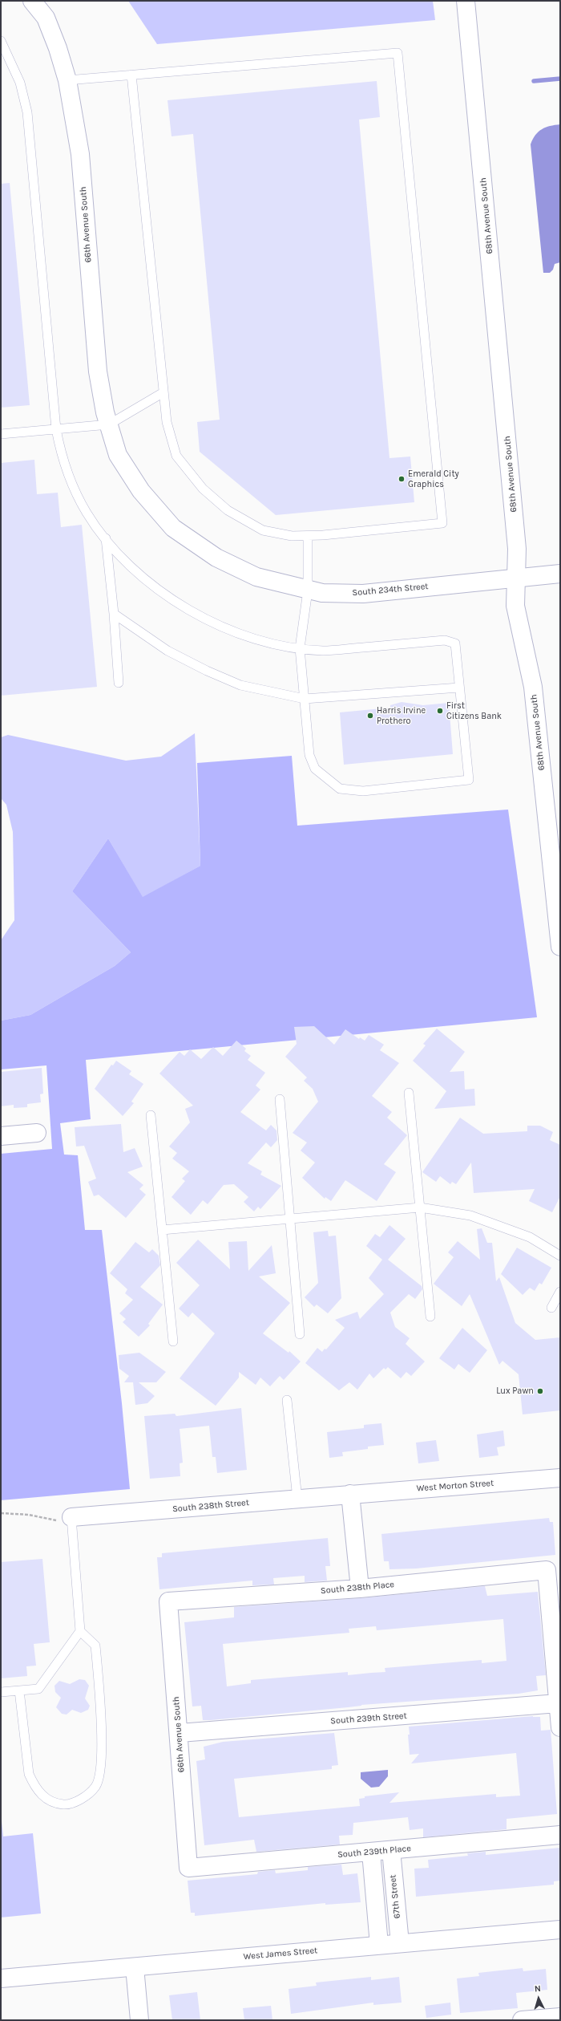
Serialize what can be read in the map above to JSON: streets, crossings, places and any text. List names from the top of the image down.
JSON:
{
  "streets": {
    "street": [
      "68th Avenue South",
      "66th Avenue South",
      "South 234th Street",
      "West Morton Street",
      "South 238th Street",
      "South 238th Place",
      "South 239th Street",
      "South 239th Place",
      "67th Street",
      "West James Street"
    ]
  },
  "crossings": [
    ["68th Avenue South", "South 234th Street"],
    ["66th Avenue South", "South 234th Street"],
    ["66th Avenue South", "South 238th Place"],
    ["66th Avenue South", "South 239th Street"],
    ["66th Avenue South", "South 239th Place"],
    ["West Morton Street", "South 238th Street"],
    ["South 238th Place", "South 239th Street"],
    ["South 239th Place", "67th Street"],
    ["67th Street", "West James Street"]
  ],
  "places": [
    "Emerald City Graphics",
    "First Citizens Bank",
    "Harris Irvine Prothero",
    "Lux Pawn"
  ],
  "north": "top"
}
